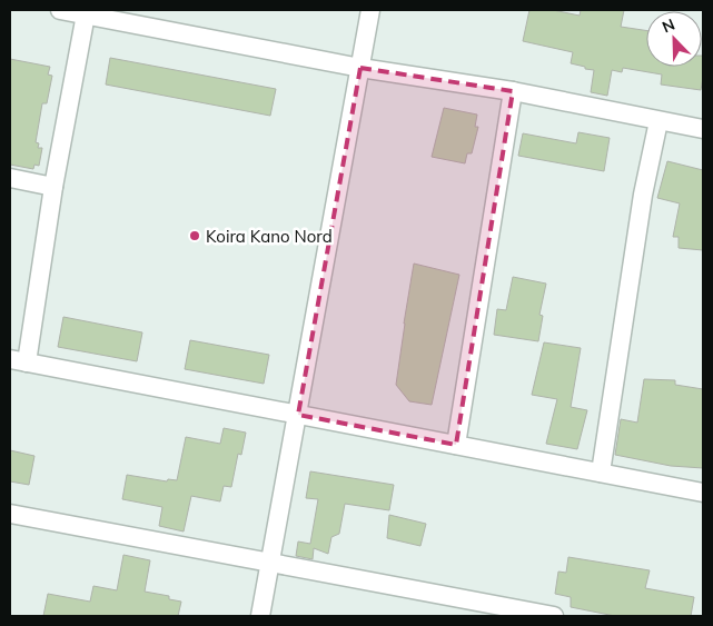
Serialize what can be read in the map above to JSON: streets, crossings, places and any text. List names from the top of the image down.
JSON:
{
  "places": ["Koira Kano Nord"],
  "north": "top left"
}
